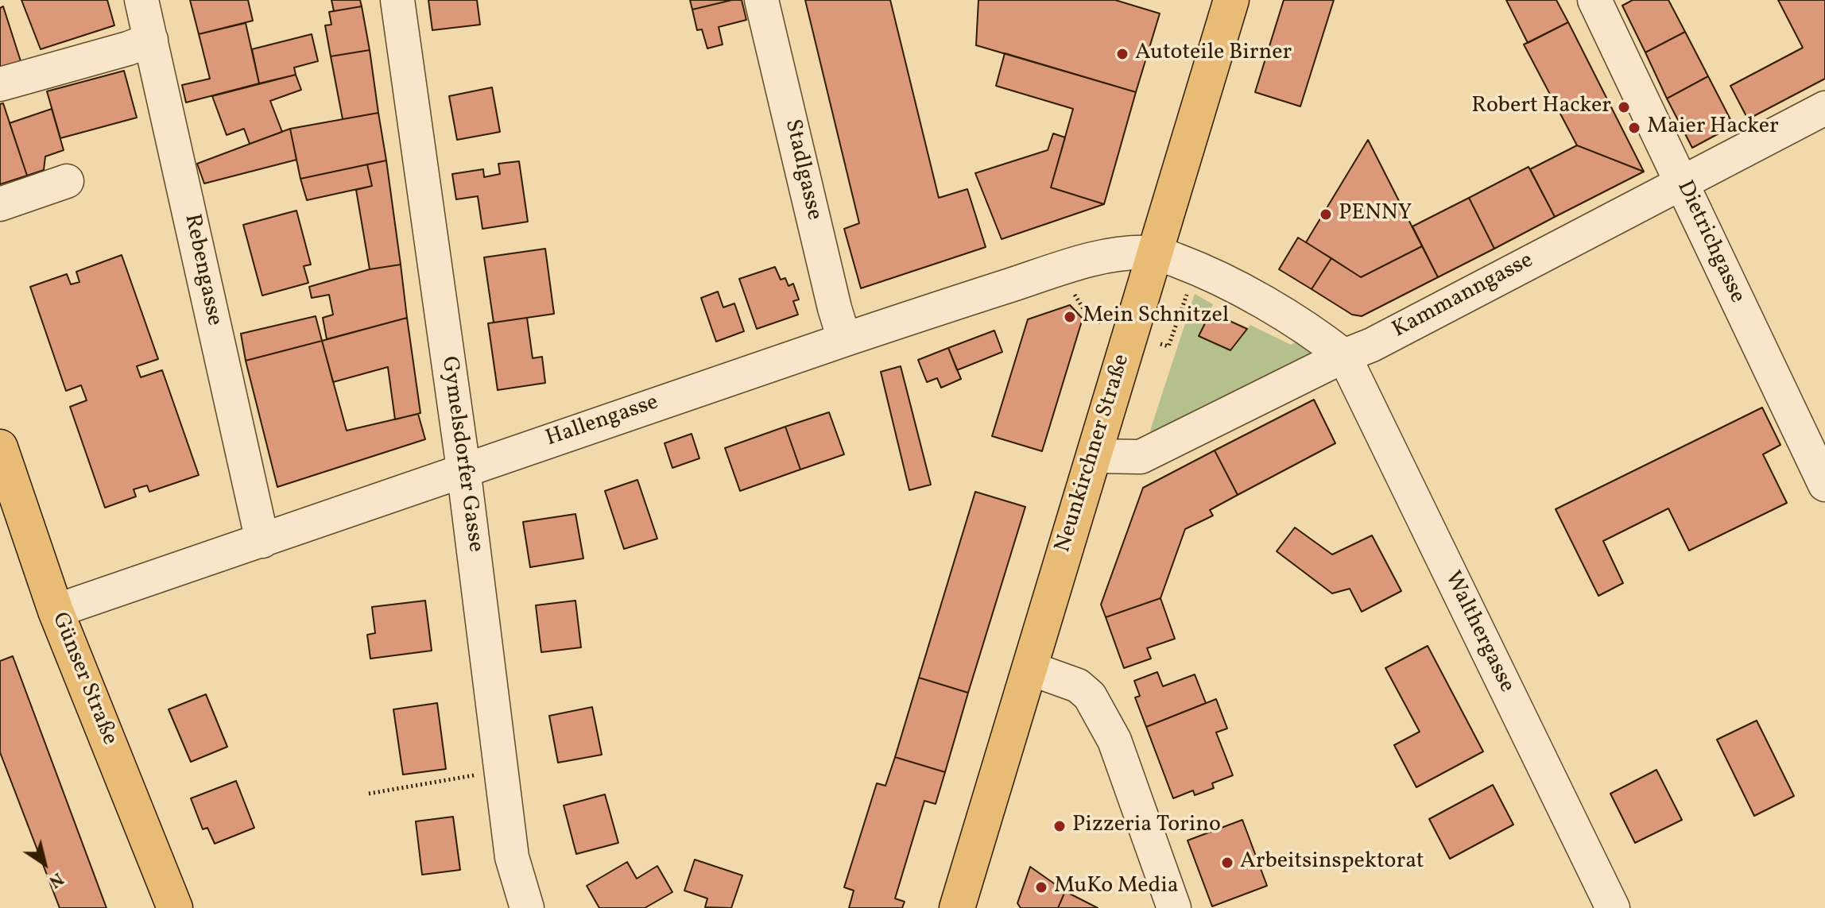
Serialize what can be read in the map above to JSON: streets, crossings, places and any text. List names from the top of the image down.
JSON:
{
  "streets": {
    "main road": ["Neunkirchner Straße", "Günser Straße"],
    "street": [
      "Stadlgasse",
      "Dietrichgasse",
      "Rebengasse",
      "Kammanngasse",
      "Hallengasse",
      "Gymelsdorfer Gasse",
      "Walthergasse"
    ]
  },
  "crossings": [
    ["Stadlgasse", "Hallengasse"],
    ["Dietrichgasse", "Kammanngasse"],
    ["Rebengasse", "Hallengasse"],
    ["Kammanngasse", "Neunkirchner Straße"],
    ["Kammanngasse", "Walthergasse"],
    ["Hallengasse", "Neunkirchner Straße"],
    ["Hallengasse", "Gymelsdorfer Gasse"],
    ["Hallengasse", "Günser Straße"]
  ],
  "places": [
    "Autoteile Birner",
    "Robert Hacker",
    "Maier Hacker",
    "PENNY",
    "Mein Schnitzel",
    "Pizzeria Torino",
    "Arbeitsinspektorat",
    "MuKo Media"
  ],
  "north": "bottom right"
}
